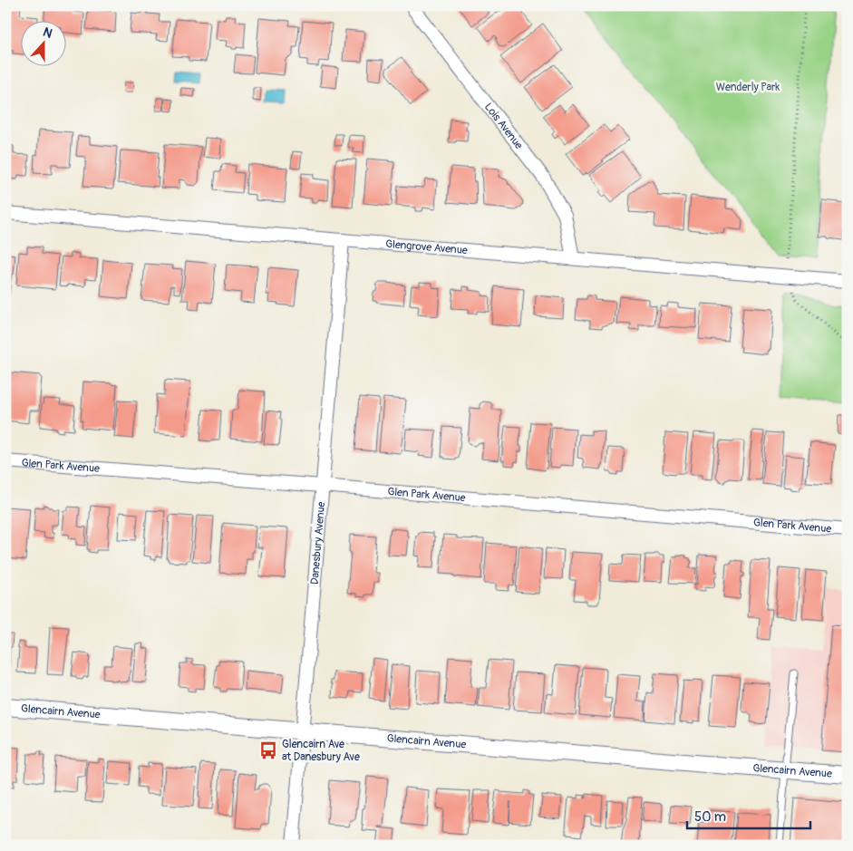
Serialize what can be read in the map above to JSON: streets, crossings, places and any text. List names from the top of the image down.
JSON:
{
  "streets": {
    "street": [
      "Lois Avenue",
      "Glengrove Avenue",
      "Glen Park Avenue",
      "Danesbury Avenue",
      "Glencairn Avenue"
    ]
  },
  "crossings": [
    ["Lois Avenue", "Glengrove Avenue"],
    ["Glengrove Avenue", "Danesbury Avenue"],
    ["Glen Park Avenue", "Danesbury Avenue"],
    ["Danesbury Avenue", "Glencairn Avenue"]
  ],
  "parks": ["Wenderly Park"],
  "places": {
    "bus stop": ["Glencairn Ave at Danesbury Ave"]
  },
  "scale_bar": "50 m",
  "north": "top"
}
